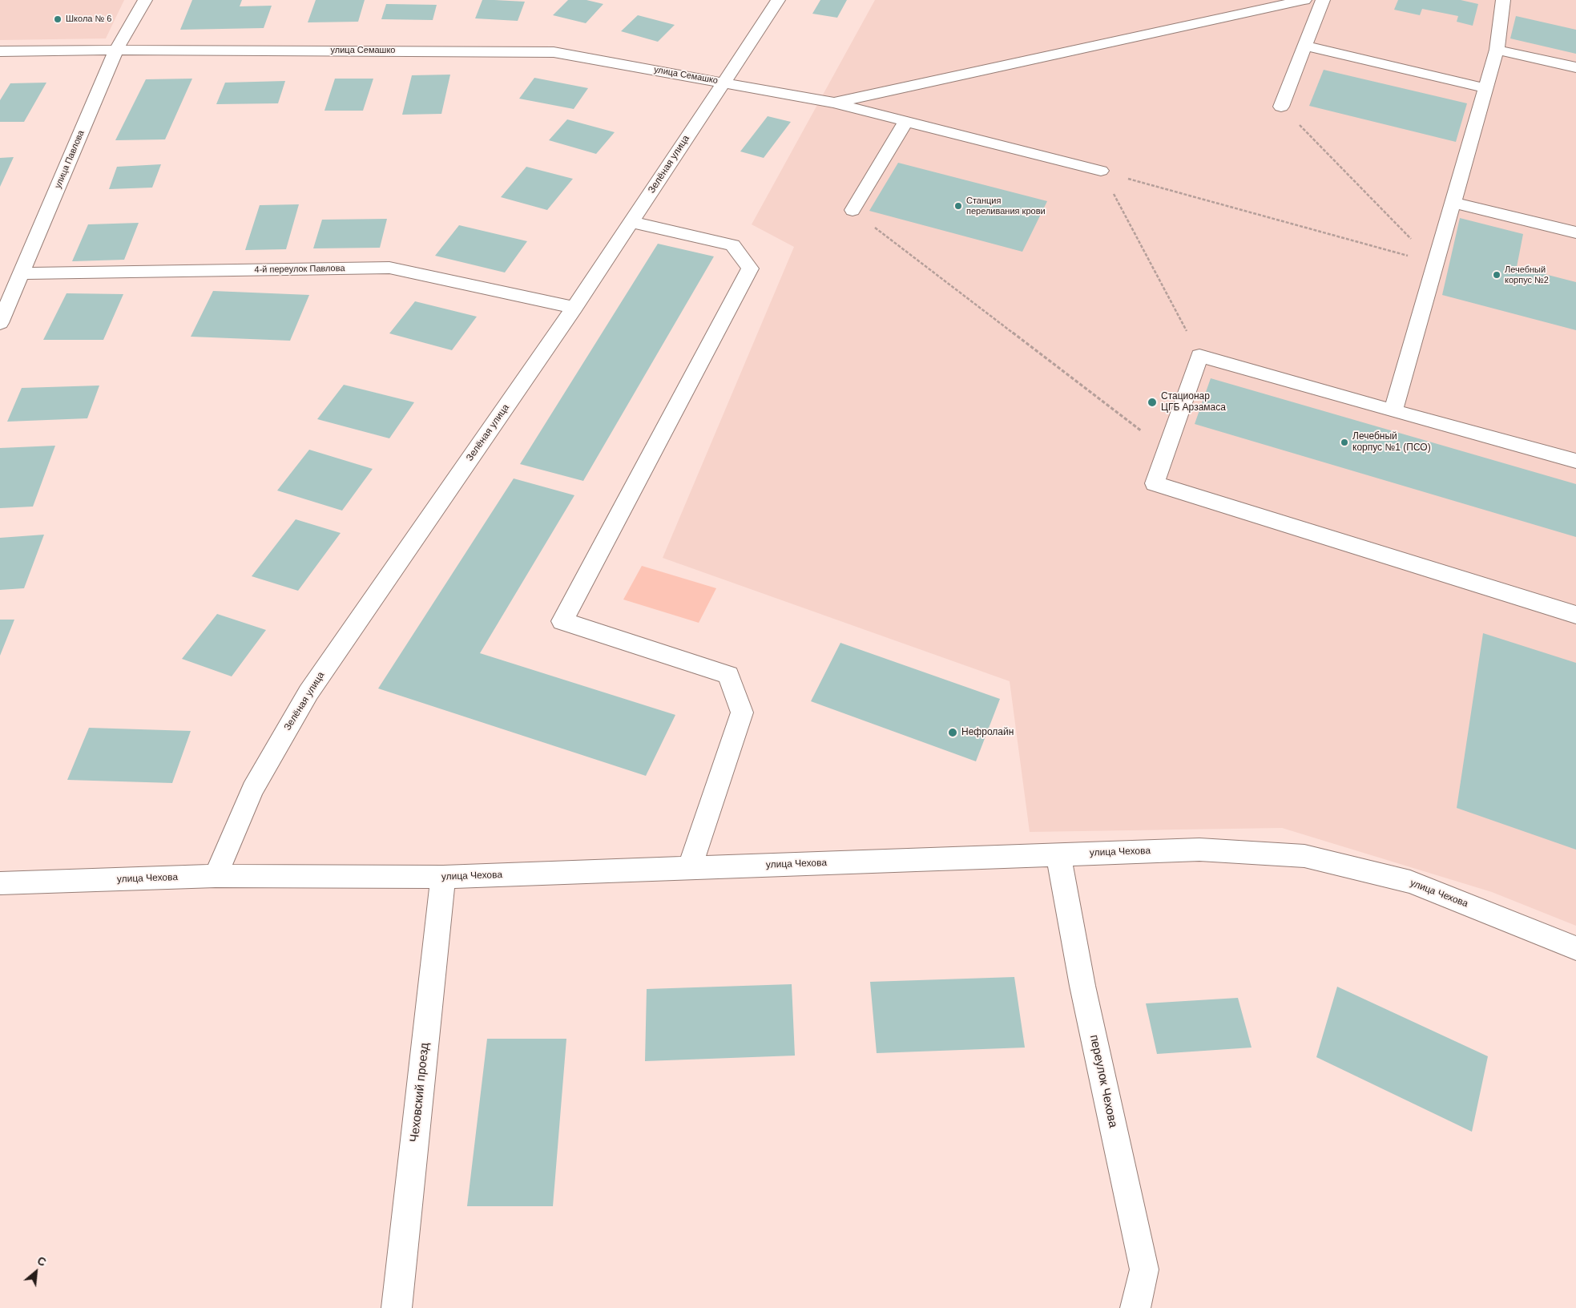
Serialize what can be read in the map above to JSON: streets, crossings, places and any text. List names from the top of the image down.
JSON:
{
  "streets": {
    "street": [
      "улица Семашко",
      "улица Павлова",
      "Зелёная улица",
      "4-й переулок Павлова",
      "улица Чехова",
      "переулок Чехова",
      "Чеховский проезд"
    ]
  },
  "crossings": [
    ["улица Семашко", "улица Павлова"],
    ["улица Семашко", "Зелёная улица"],
    ["улица Павлова", "4-й переулок Павлова"],
    ["Зелёная улица", "4-й переулок Павлова"],
    ["Зелёная улица", "улица Чехова"],
    ["улица Чехова", "переулок Чехова"],
    ["улица Чехова", "Чеховский проезд"]
  ],
  "places": [
    "Школа № 6",
    "Станция переливания крови",
    "Лечебный корпус №2",
    "Стационар ЦГБ Арзамаса",
    "Лечебный корпус №1 (ПСО)",
    "Нефролайн"
  ],
  "north": "top right"
}
